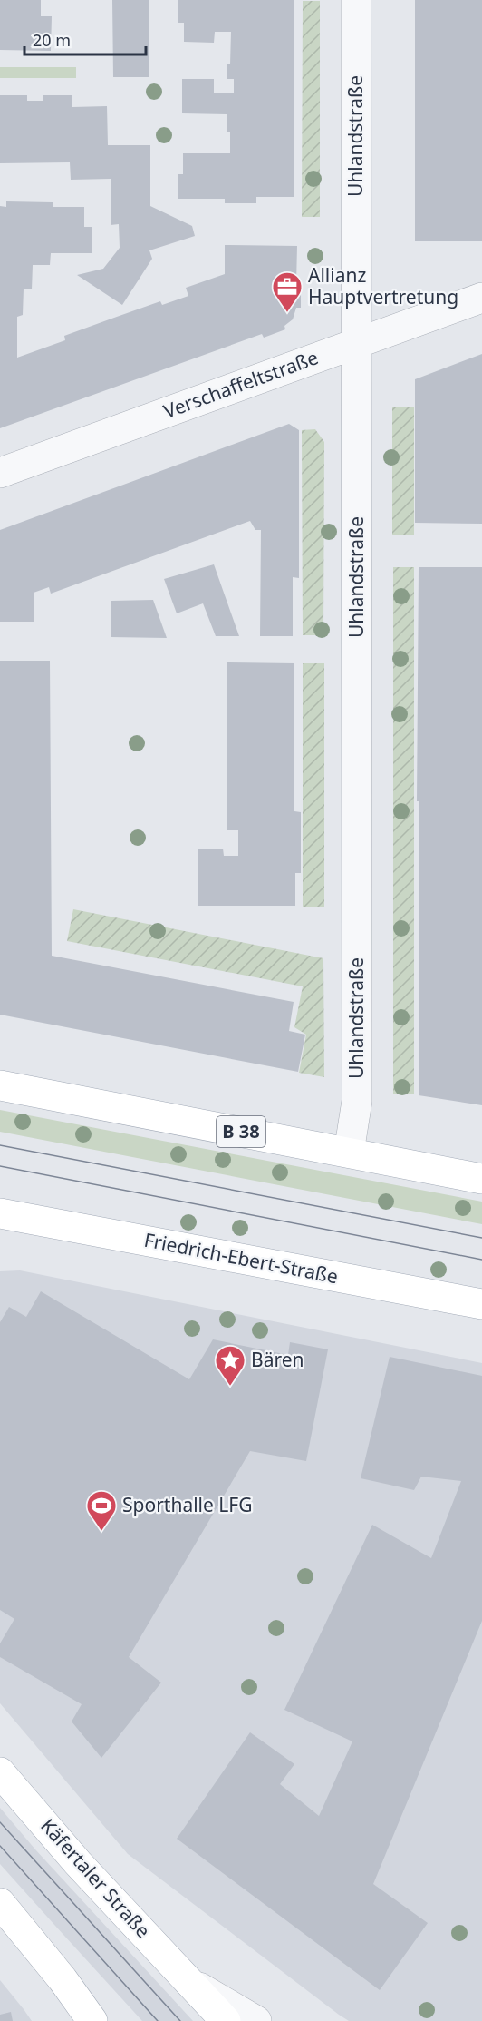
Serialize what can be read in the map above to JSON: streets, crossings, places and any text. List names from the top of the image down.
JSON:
{
  "streets": {
    "main road": ["B 38", "Friedrich-Ebert-Straße", "Käfertaler Straße"],
    "street": ["Uhlandstraße", "Verschaffeltstraße"]
  },
  "crossings": [
    ["Uhlandstraße", "Verschaffeltstraße"],
    ["Uhlandstraße", "B 38"]
  ],
  "places": {
    "office": ["Allianz Hauptvertretung"],
    "place": ["Bären"],
    "sports": ["Sporthalle LFG"]
  },
  "scale_bar": "20 m"
}
